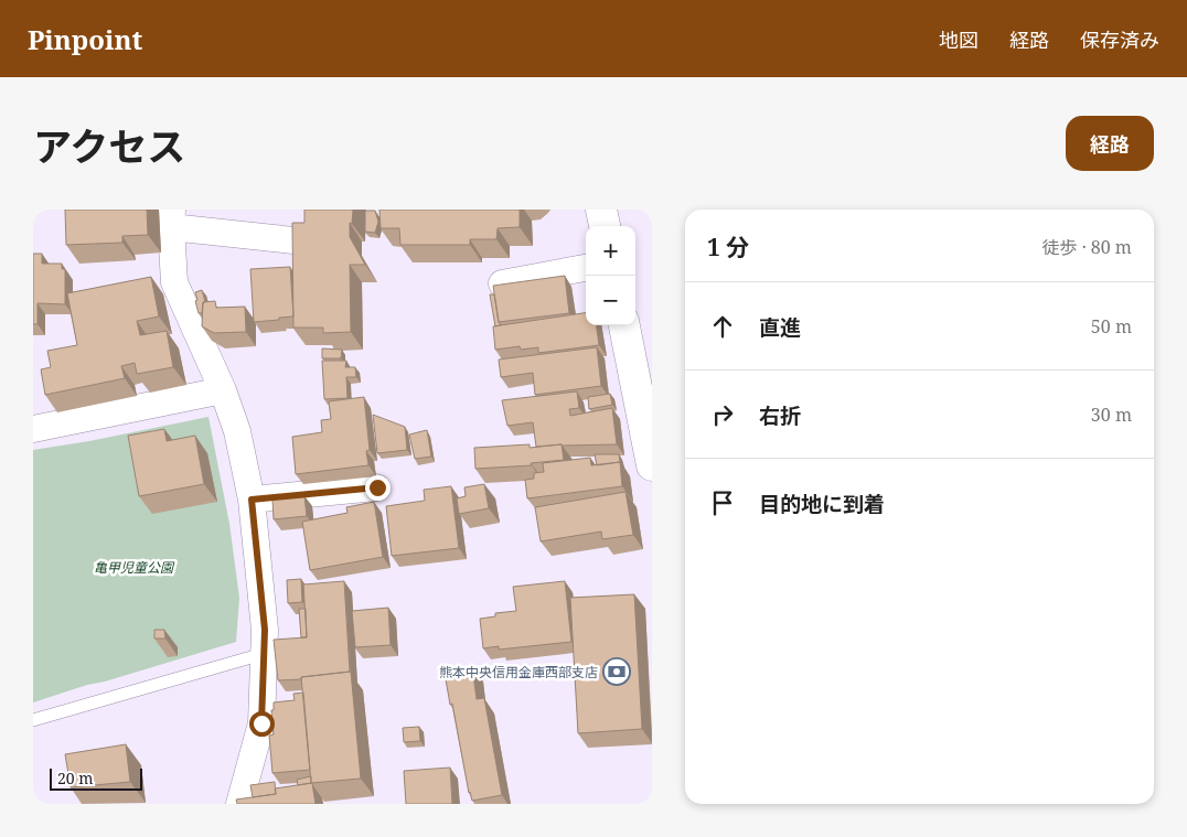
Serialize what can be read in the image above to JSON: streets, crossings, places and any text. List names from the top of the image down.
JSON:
{
  "parks": ["亀甲児童公園"],
  "places": {
    "bank": ["熊本中央信用金庫西部支店"]
  },
  "scale_bar": "20 m",
  "page": {
    "header": "Pinpoint",
    "nav": ["地図", "経路", "保存済み"],
    "title": "アクセス",
    "buttons": "経路",
    "heading": ["1 分", "徒歩 · 80 m"],
    "map_buttons": ["+", "−"],
    "list": [
      ["直進", "50 m"],
      ["右折", "30 m"],
      "目的地に到着"
    ],
    "scale": "20 m"
  }
}
